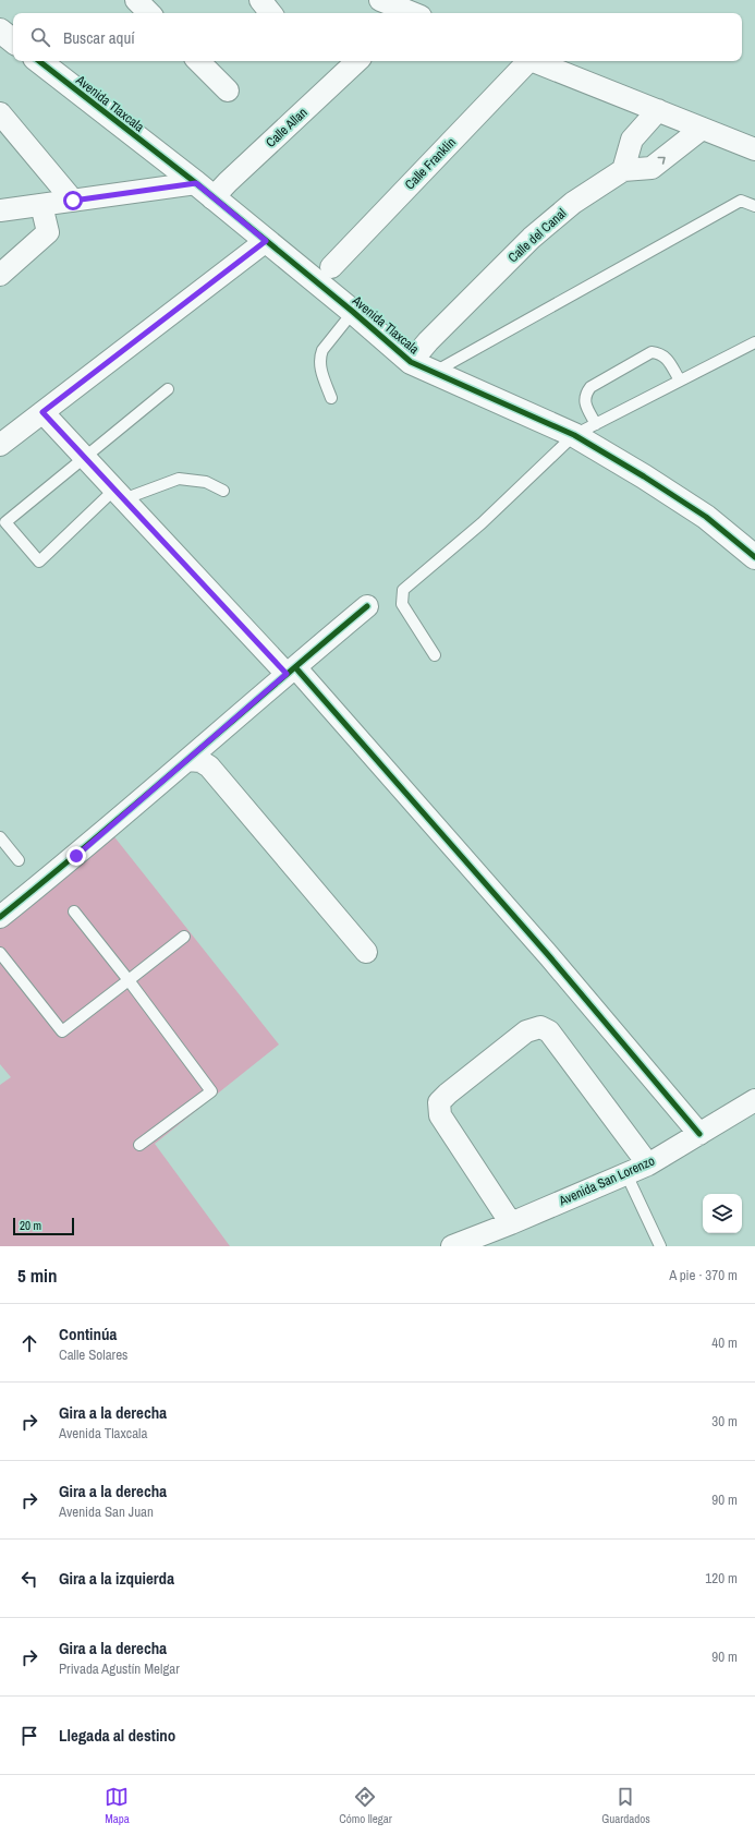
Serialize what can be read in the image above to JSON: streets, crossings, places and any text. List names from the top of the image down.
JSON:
{
  "streets": {
    "street": [
      "Avenida Tlaxcala",
      "Calle Allan",
      "Calle Franklin",
      "Calle del Canal",
      "Avenida San Lorenzo"
    ]
  },
  "crossings": [
    ["Avenida Tlaxcala", "Calle Allan"],
    ["Avenida Tlaxcala", "Calle del Canal"]
  ],
  "scale_bar": "20 m",
  "page": {
    "search": "Buscar aquí",
    "scale": "20 m",
    "heading": ["5 min", "A pie · 370 m"],
    "list": [
      ["Continúa", "Calle Solares", "40 m"],
      ["Gira a la derecha", "Avenida Tlaxcala", "30 m"],
      ["Gira a la derecha", "Avenida San Juan", "90 m"],
      ["Gira a la izquierda", "120 m"],
      ["Gira a la derecha", "Privada Agustín Melgar", "90 m"],
      "Llegada al destino"
    ],
    "nav": ["Mapa", "Cómo llegar", "Guardados"]
  }
}
